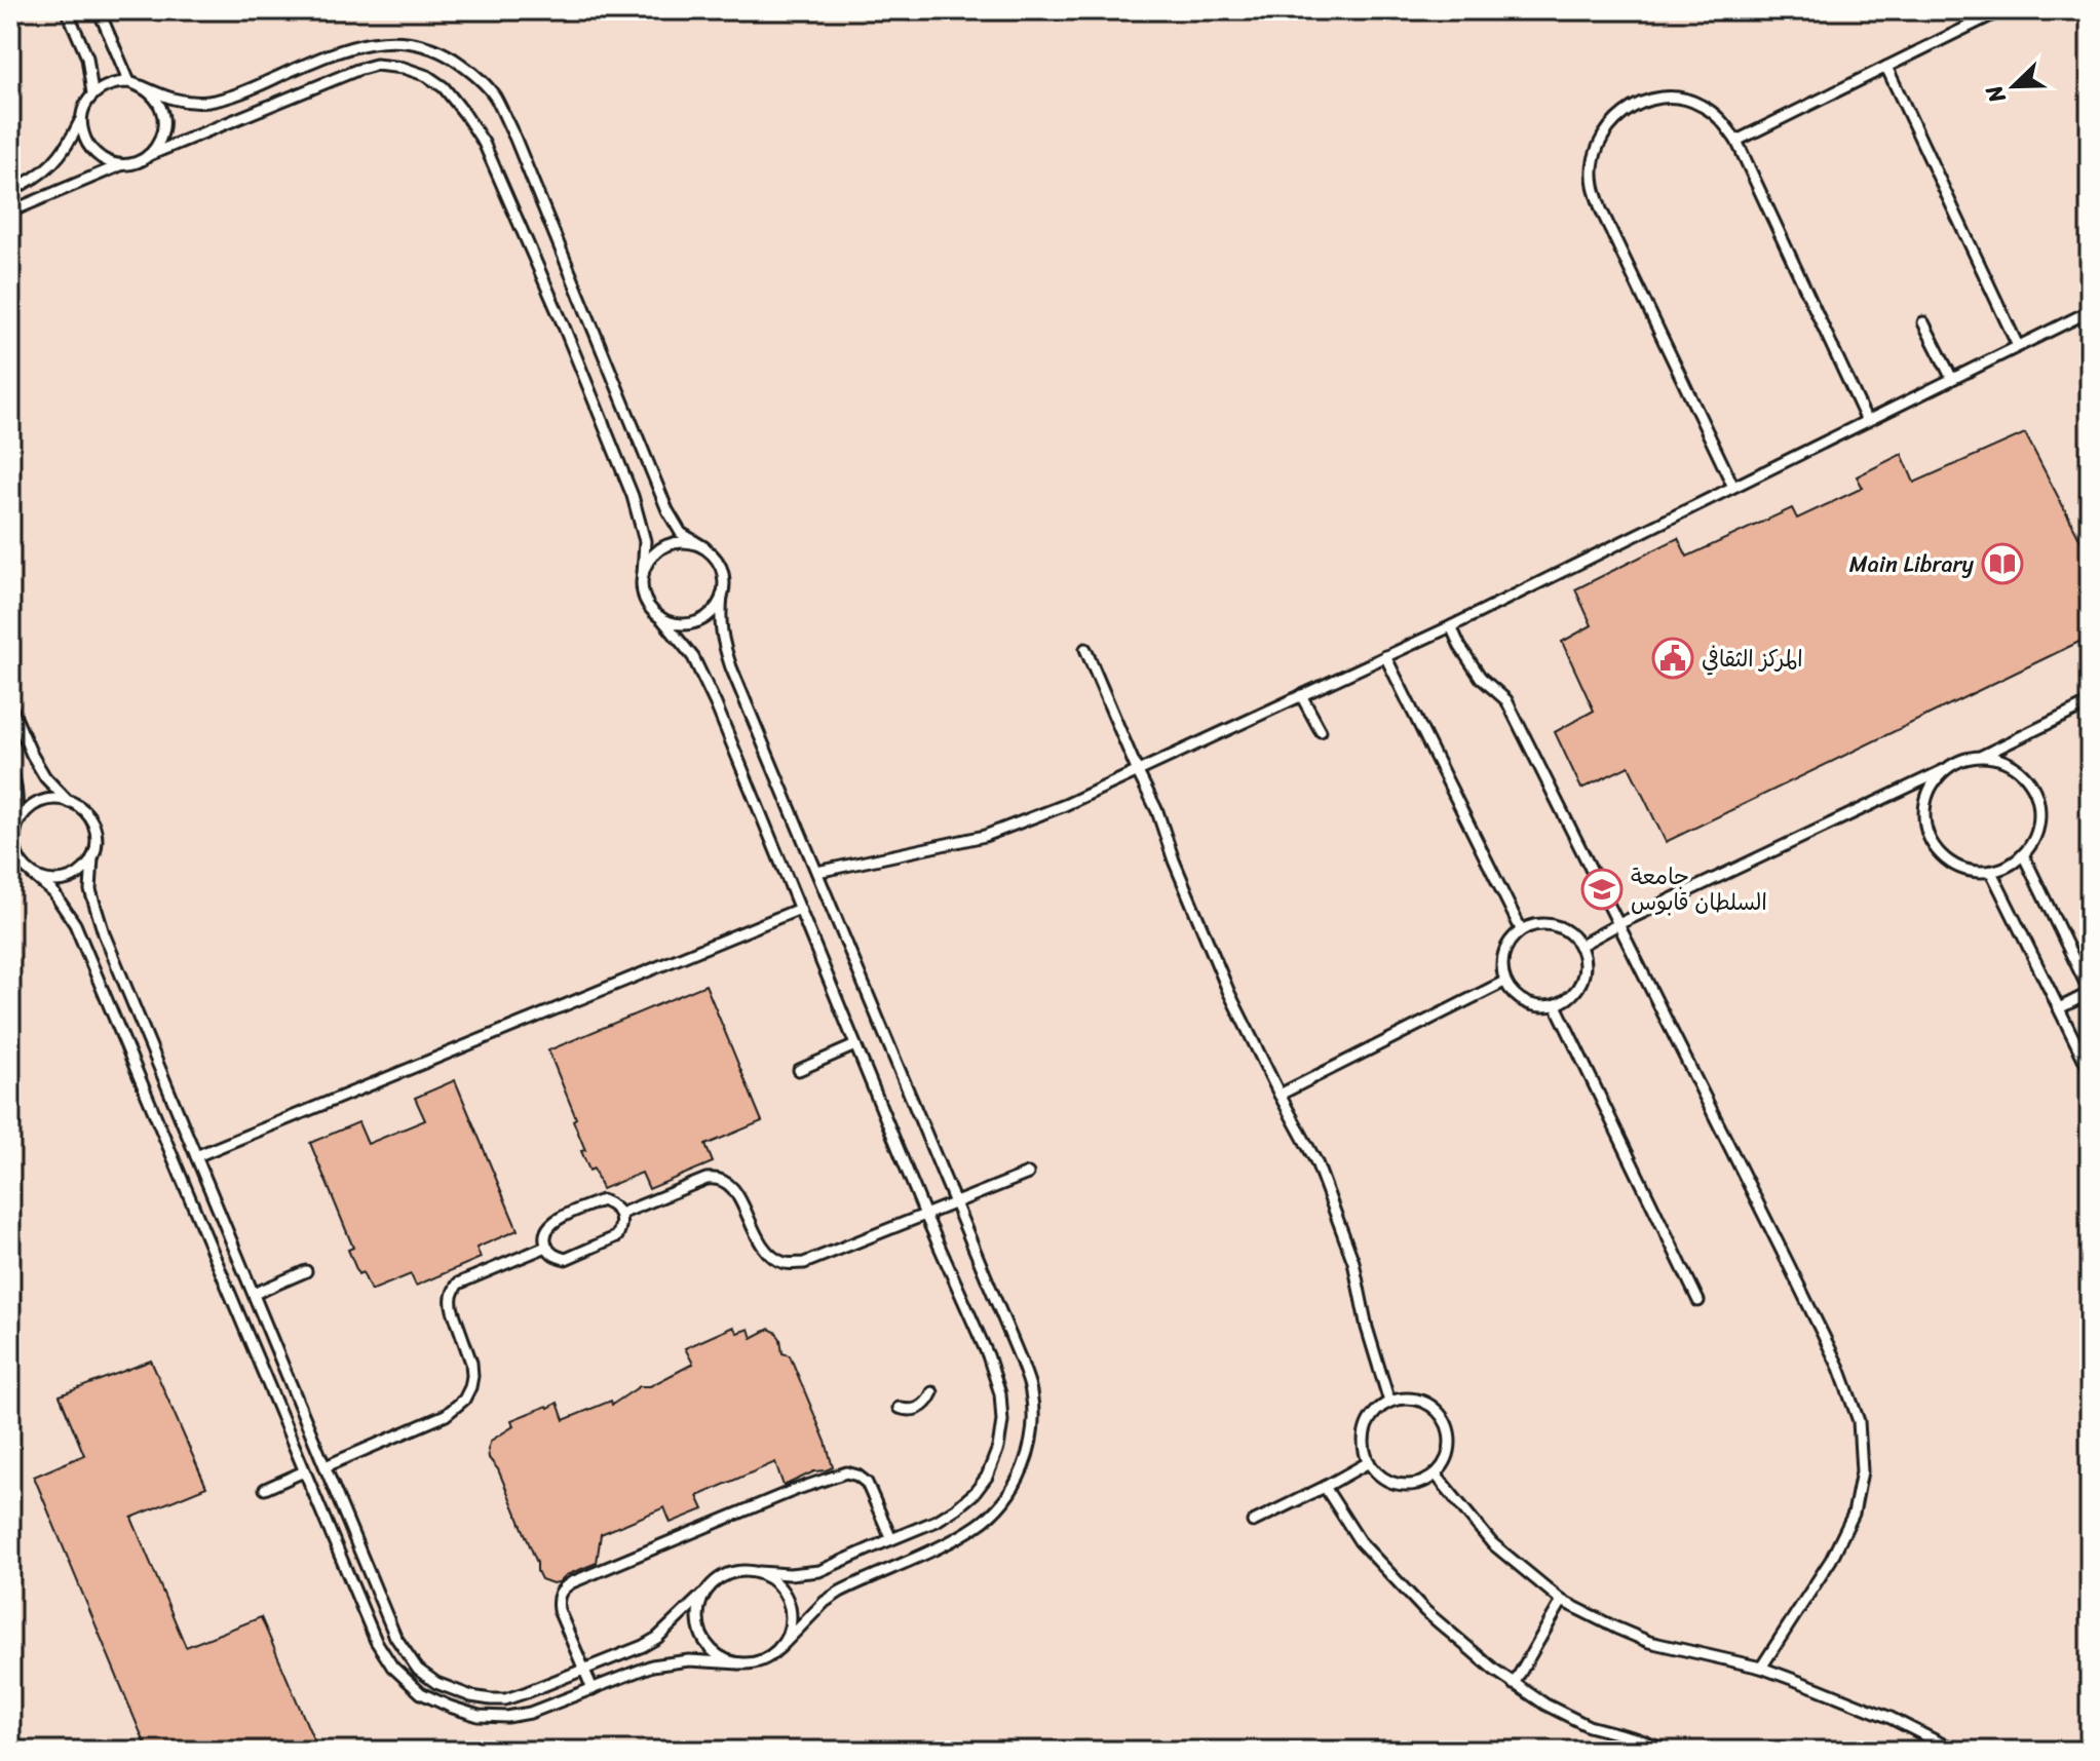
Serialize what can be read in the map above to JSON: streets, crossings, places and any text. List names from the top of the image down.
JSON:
{
  "places": {
    "library": ["Main Library"],
    "public building": ["المركز الثقافي"],
    "school or university": ["جامعة السلطان قابوس"]
  },
  "north": "bottom left"
}
